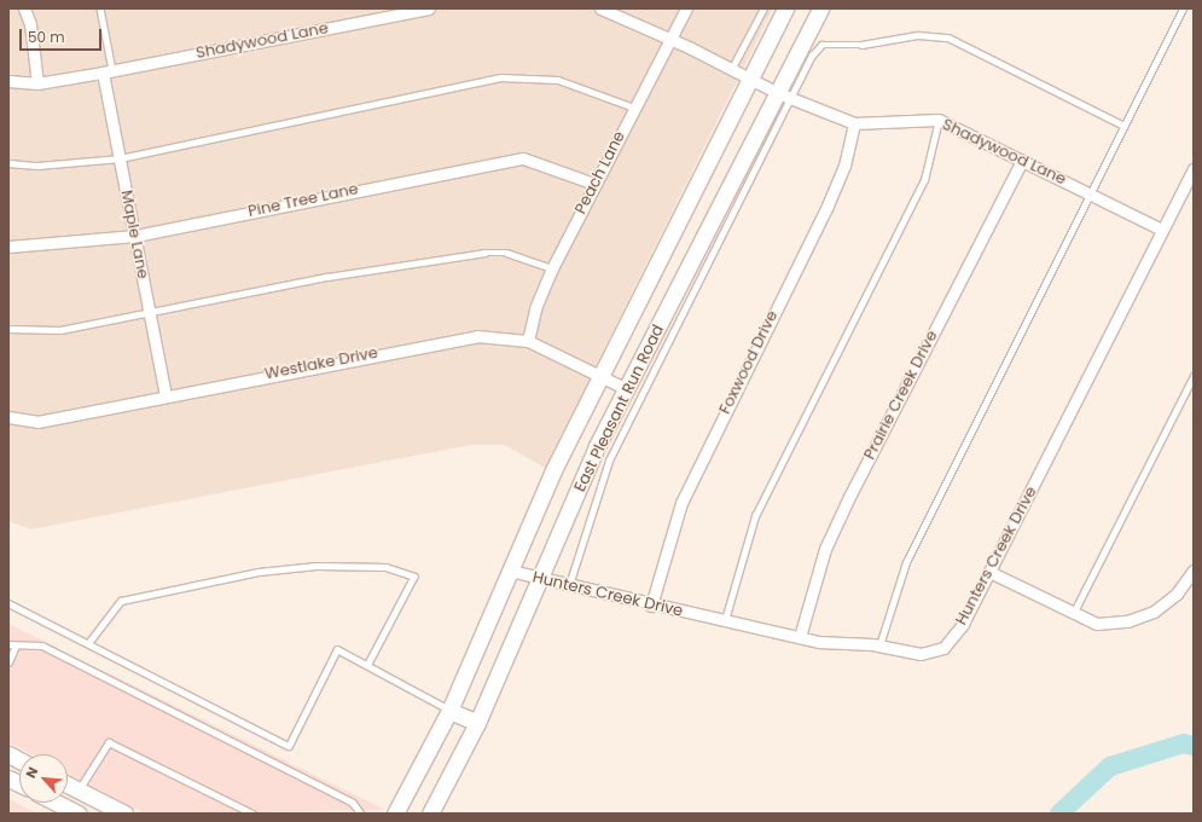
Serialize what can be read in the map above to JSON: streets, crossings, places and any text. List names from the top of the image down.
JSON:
{
  "streets": {
    "main road": ["East Pleasant Run Road"],
    "street": [
      "Shadywood Lane",
      "Peach Lane",
      "Pine Tree Lane",
      "Maple Lane",
      "Foxwood Drive",
      "Westlake Drive",
      "Prairie Creek Drive",
      "Hunters Creek Drive"
    ]
  },
  "crossings": [
    ["Shadywood Lane", "Peach Lane"],
    ["Shadywood Lane", "Maple Lane"],
    ["Shadywood Lane", "Foxwood Drive"],
    ["Shadywood Lane", "Prairie Creek Drive"],
    ["Shadywood Lane", "East Pleasant Run Road"],
    ["Shadywood Lane", "Hunters Creek Drive"],
    ["Peach Lane", "Pine Tree Lane"],
    ["Peach Lane", "Westlake Drive"],
    ["Pine Tree Lane", "Maple Lane"],
    ["Maple Lane", "Westlake Drive"],
    ["Foxwood Drive", "Hunters Creek Drive"],
    ["Westlake Drive", "East Pleasant Run Road"],
    ["Prairie Creek Drive", "Hunters Creek Drive"],
    ["East Pleasant Run Road", "Hunters Creek Drive"]
  ],
  "scale_bar": "50 m",
  "north": "top left"
}
